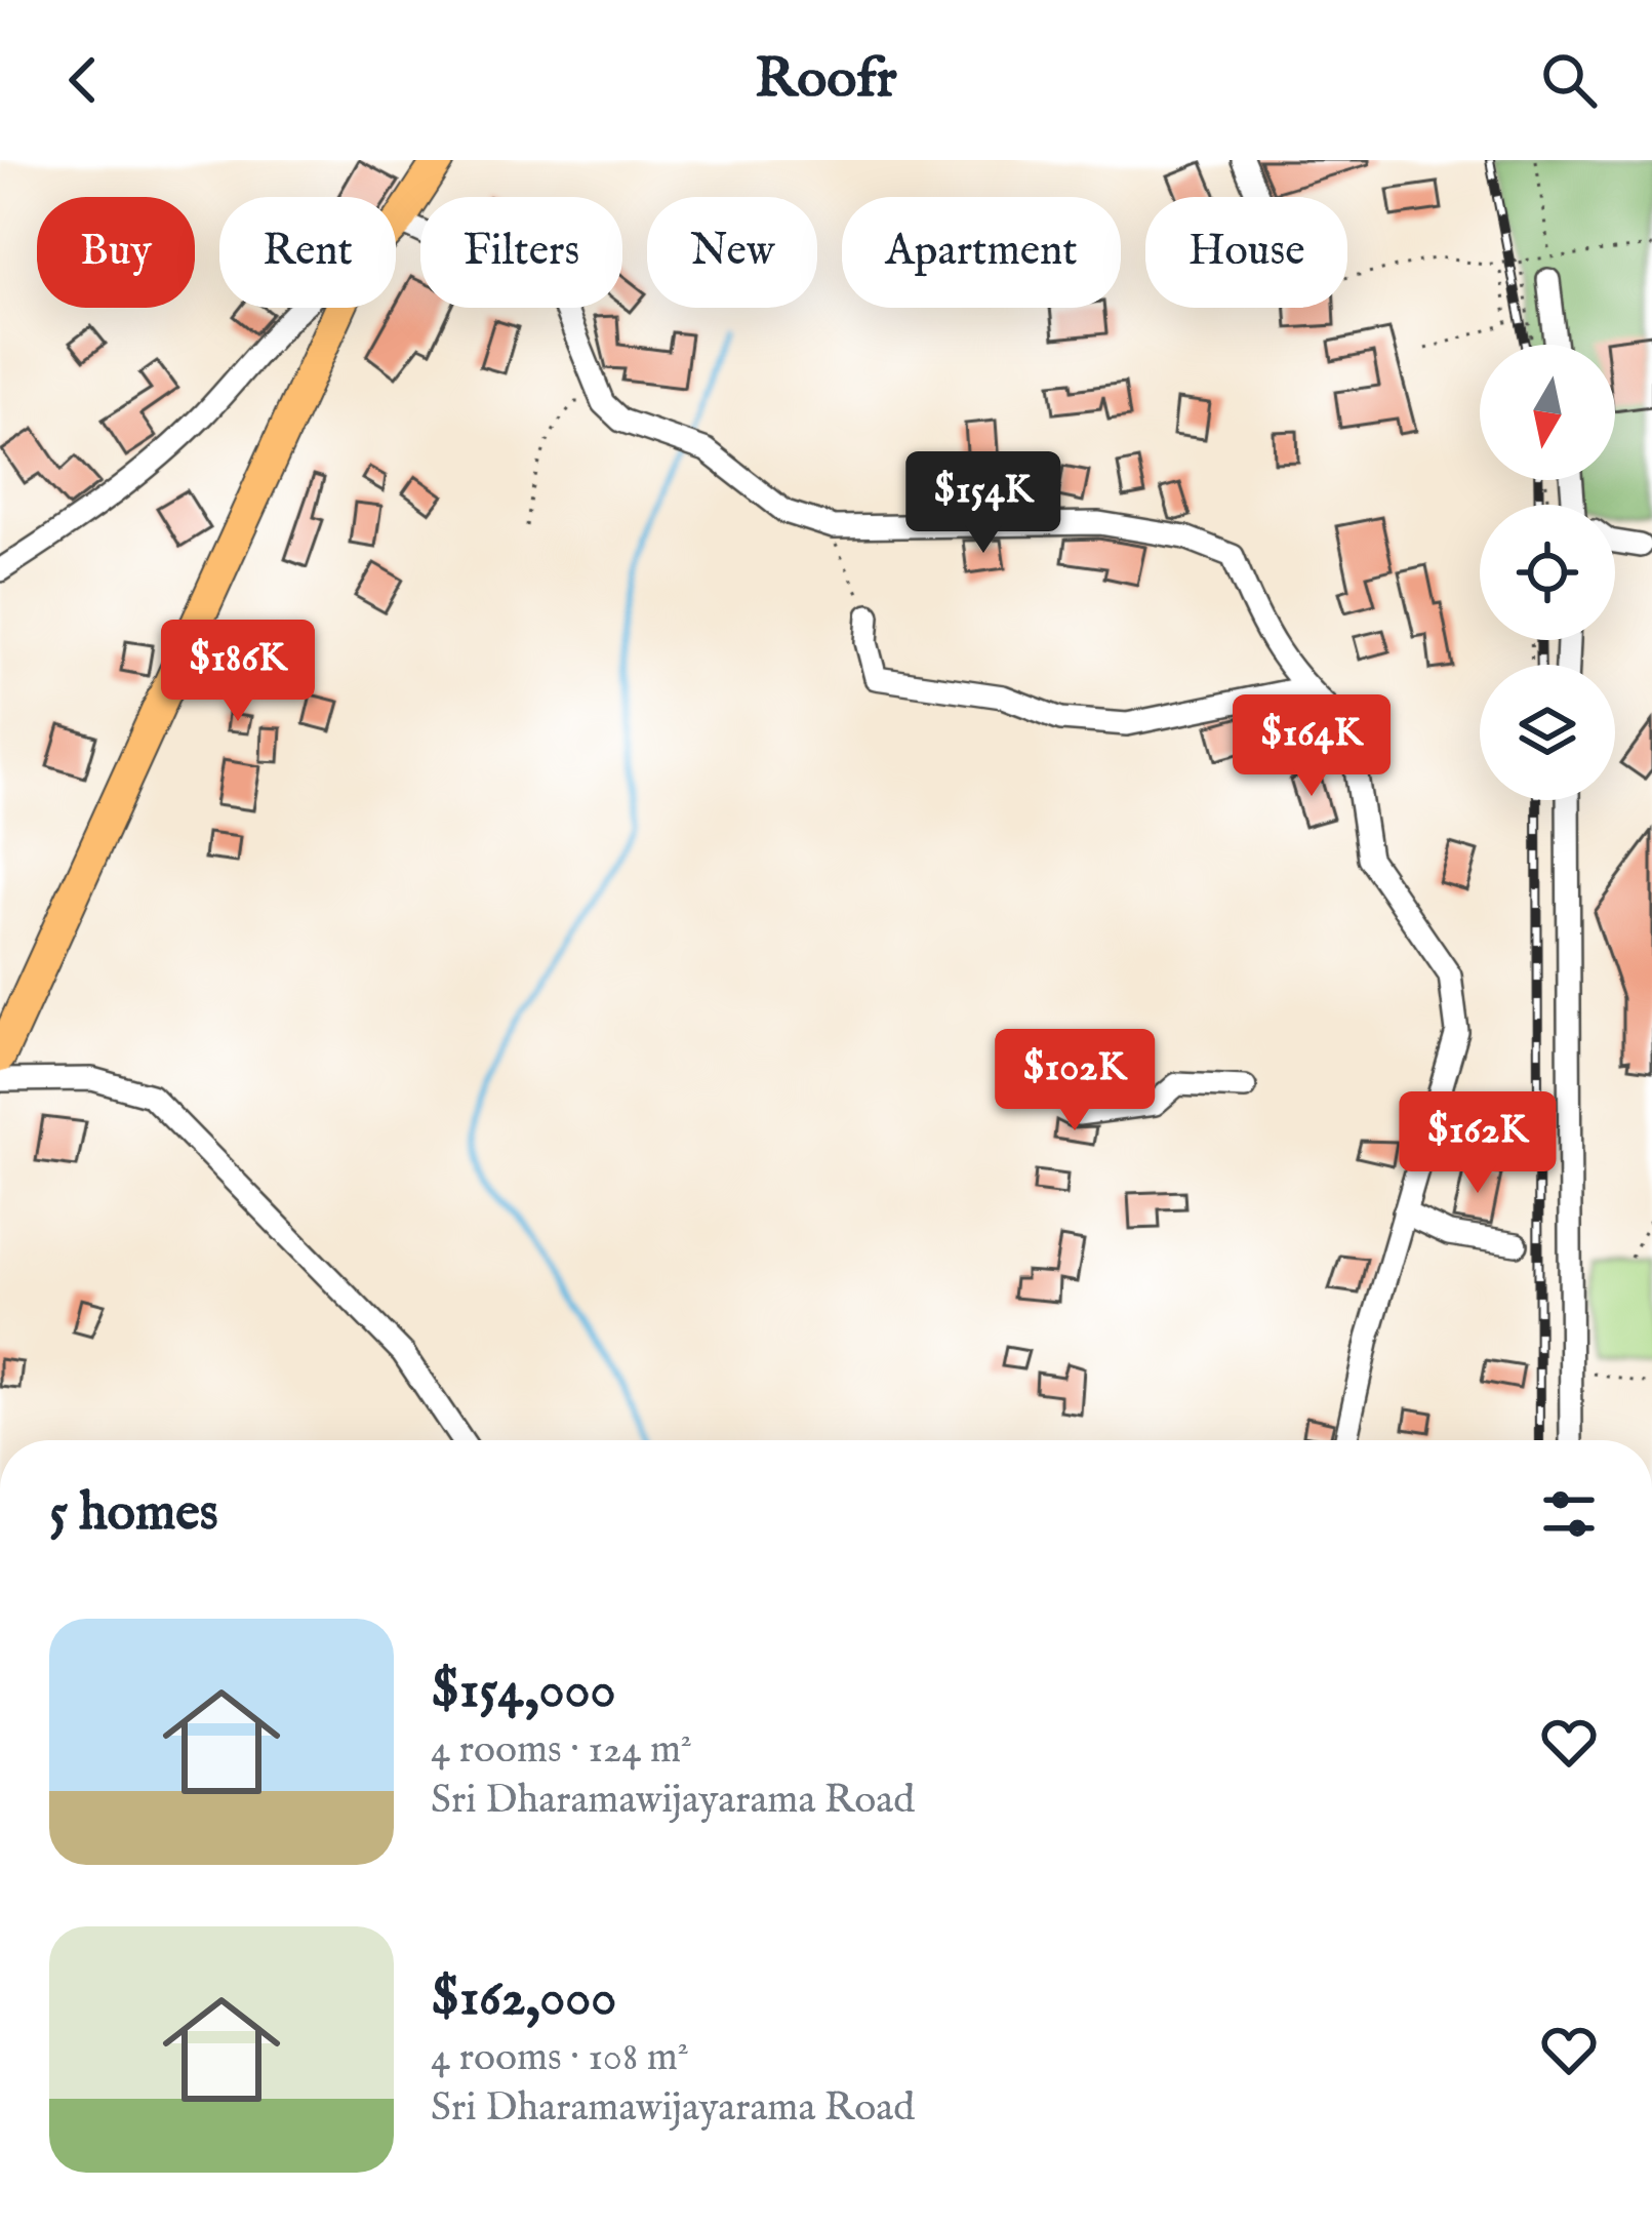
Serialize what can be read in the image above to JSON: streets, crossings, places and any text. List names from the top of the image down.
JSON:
{
  "north": "bottom",
  "page": {
    "header": "Roofr",
    "chip": [
      "Buy",
      "Rent",
      "Filters",
      "New",
      "Apartment",
      "House"
    ],
    "price": [
      "$154K",
      "$186K",
      "$164K",
      "$102K",
      "$162K"
    ],
    "heading": "5 homes",
    "list": [
      {
        "name": "$154,000",
        "note": "4 rooms · 124 m² · Sri Dharamawijayarama Road"
      },
      {
        "name": "$162,000",
        "note": "4 rooms · 108 m² · Sri Dharamawijayarama Road"
      }
    ]
  }
}
